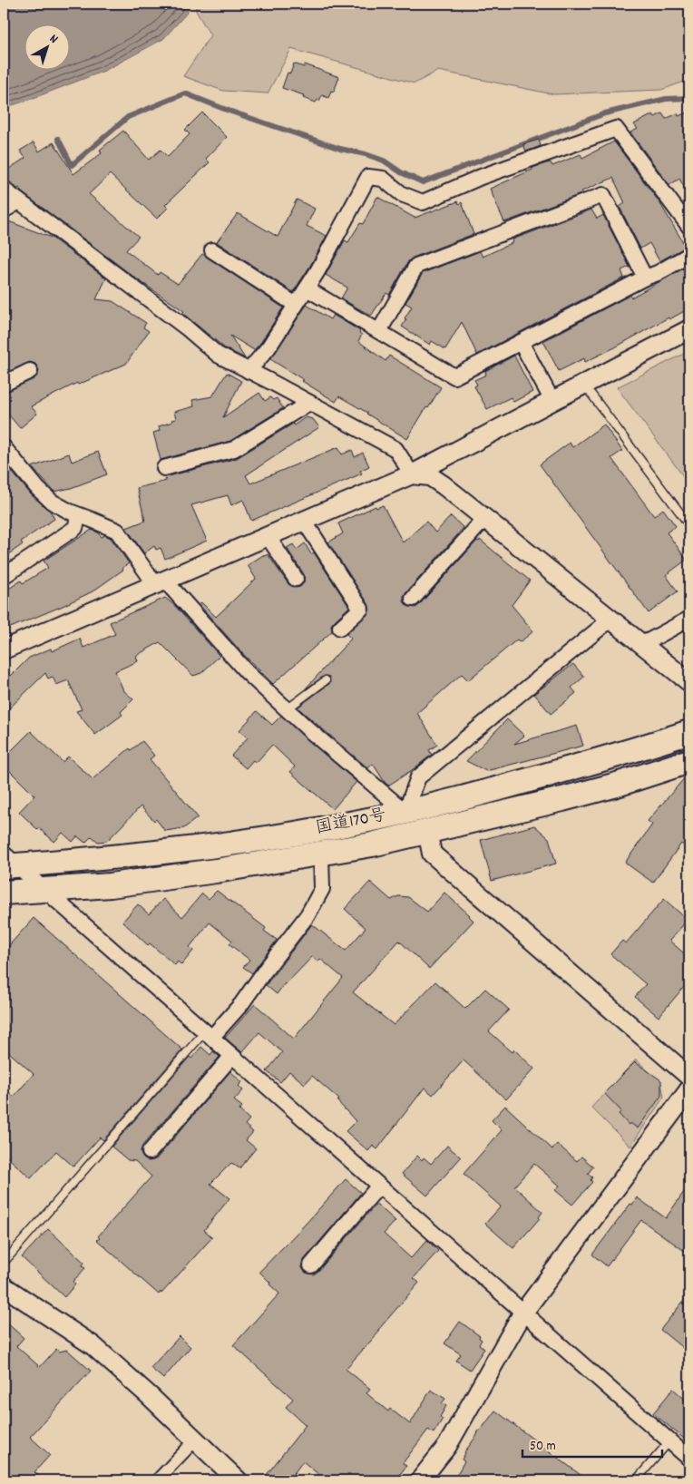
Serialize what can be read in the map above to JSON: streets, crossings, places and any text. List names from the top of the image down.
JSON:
{
  "streets": {
    "highway": ["国道170号"]
  },
  "scale_bar": "50 m",
  "north": "top right"
}
